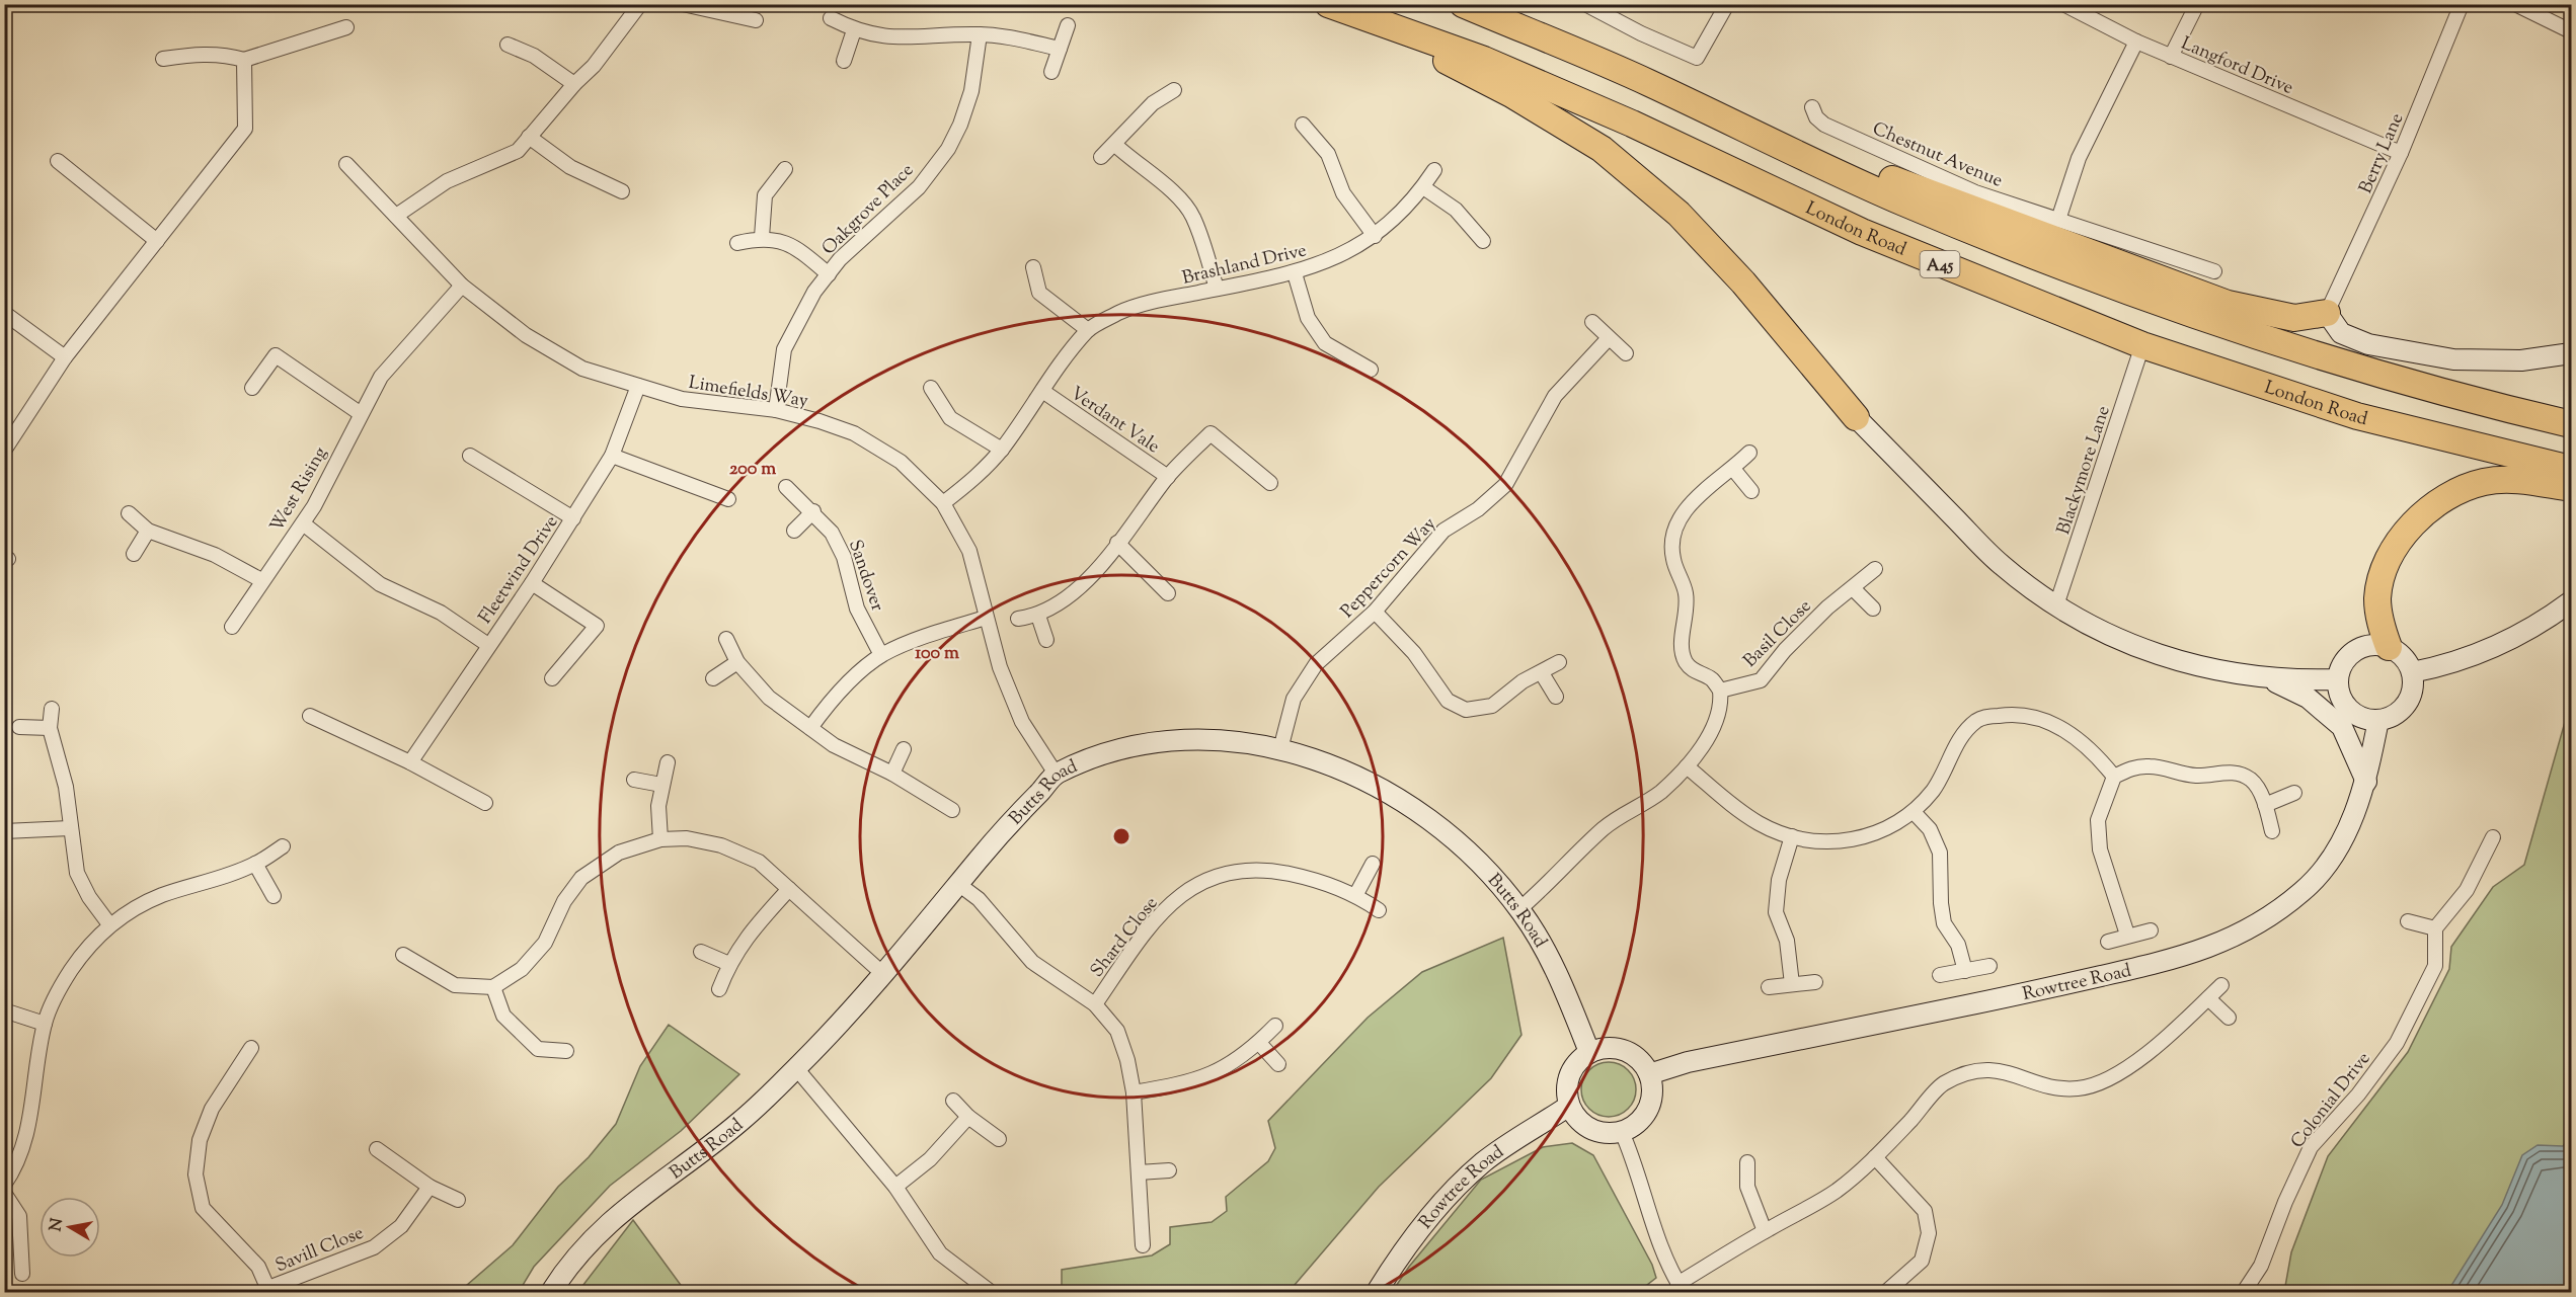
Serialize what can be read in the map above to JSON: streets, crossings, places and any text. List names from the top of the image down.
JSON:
{
  "streets": {
    "highway": ["London Road", "A45"],
    "street": [
      "Langford Drive",
      "Berry Lane",
      "Chestnut Avenue",
      "Oakgrove Place",
      "Brashland Drive",
      "Limefields Way",
      "Verdant Vale",
      "Blackymore Lane",
      "West Rising",
      "Peppercorn Way",
      "Fleetwind Drive",
      "Sandover",
      "Basil Close",
      "Butts Road",
      "Shard Close",
      "Rowtree Road",
      "Colonial Drive",
      "Savill Close"
    ]
  },
  "crossings": [
    ["Langford Drive", "Berry Lane"],
    ["Oakgrove Place", "Limefields Way"],
    ["London Road", "Blackymore Lane"],
    ["Brashland Drive", "Limefields Way"],
    ["Brashland Drive", "Verdant Vale"],
    ["Limefields Way", "West Rising"],
    ["Limefields Way", "Fleetwind Drive"],
    ["Limefields Way", "Butts Road"],
    ["Peppercorn Way", "Butts Road"],
    ["Butts Road", "Rowtree Road"]
  ],
  "north": "left",
  "rings": ["200 m", "100 m"]
}
